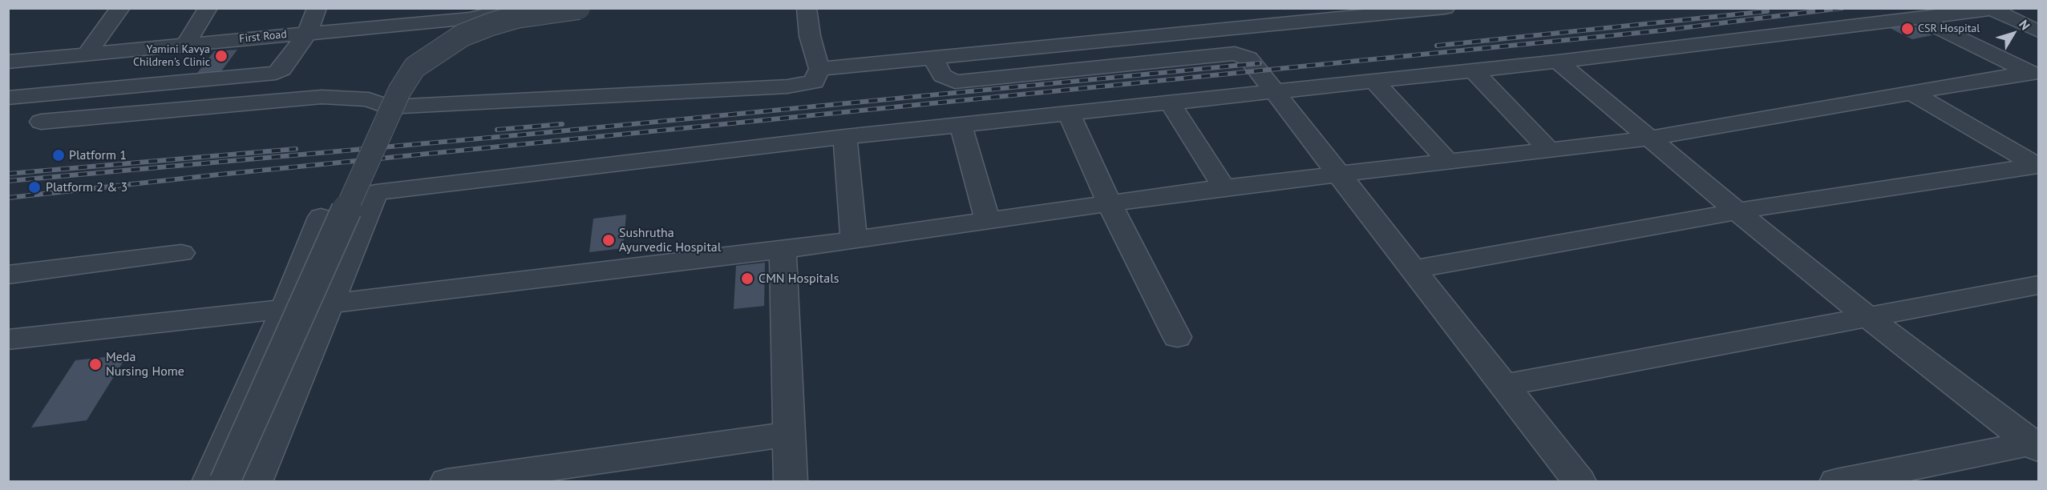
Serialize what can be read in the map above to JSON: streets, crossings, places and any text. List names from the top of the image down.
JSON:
{
  "streets": {
    "street": ["First Road"]
  },
  "places": [
    "CSR Hospital",
    "Yamini Kavya Children's Clinic",
    "Platform 1",
    "Platform 2 & 3",
    "Sushrutha Ayurvedic Hospital",
    "CMN Hospitals",
    "Meda Nursing Home"
  ],
  "north": "top right"
}
